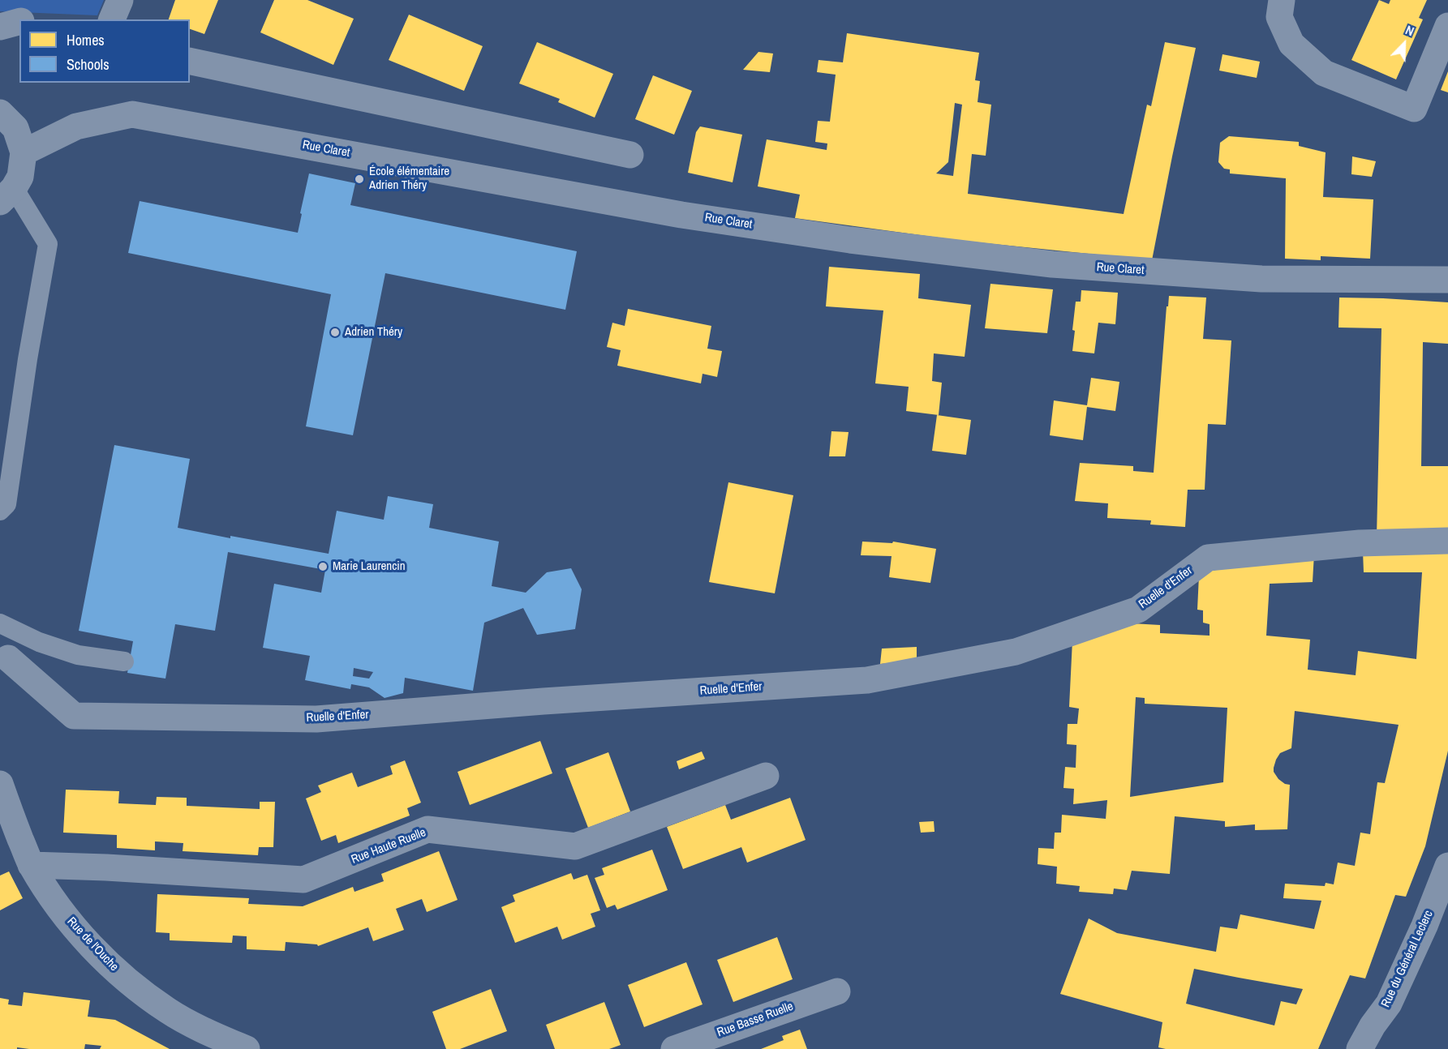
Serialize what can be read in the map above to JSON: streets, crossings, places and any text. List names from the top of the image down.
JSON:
{
  "streets": {
    "street": [
      "Rue Claret",
      "Ruelle d'Enfer",
      "Rue Haute Ruelle",
      "Rue de l'Ouche",
      "Rue du Général Leclerc",
      "Rue Basse Ruelle"
    ]
  },
  "crossings": [
    ["Rue Haute Ruelle", "Rue de l'Ouche"]
  ],
  "places": ["École élémentaire Adrien Théry", "Adrien Théry", "Marie Laurencin"],
  "legend": ["Homes", "Schools"],
  "north": "top right"
}
